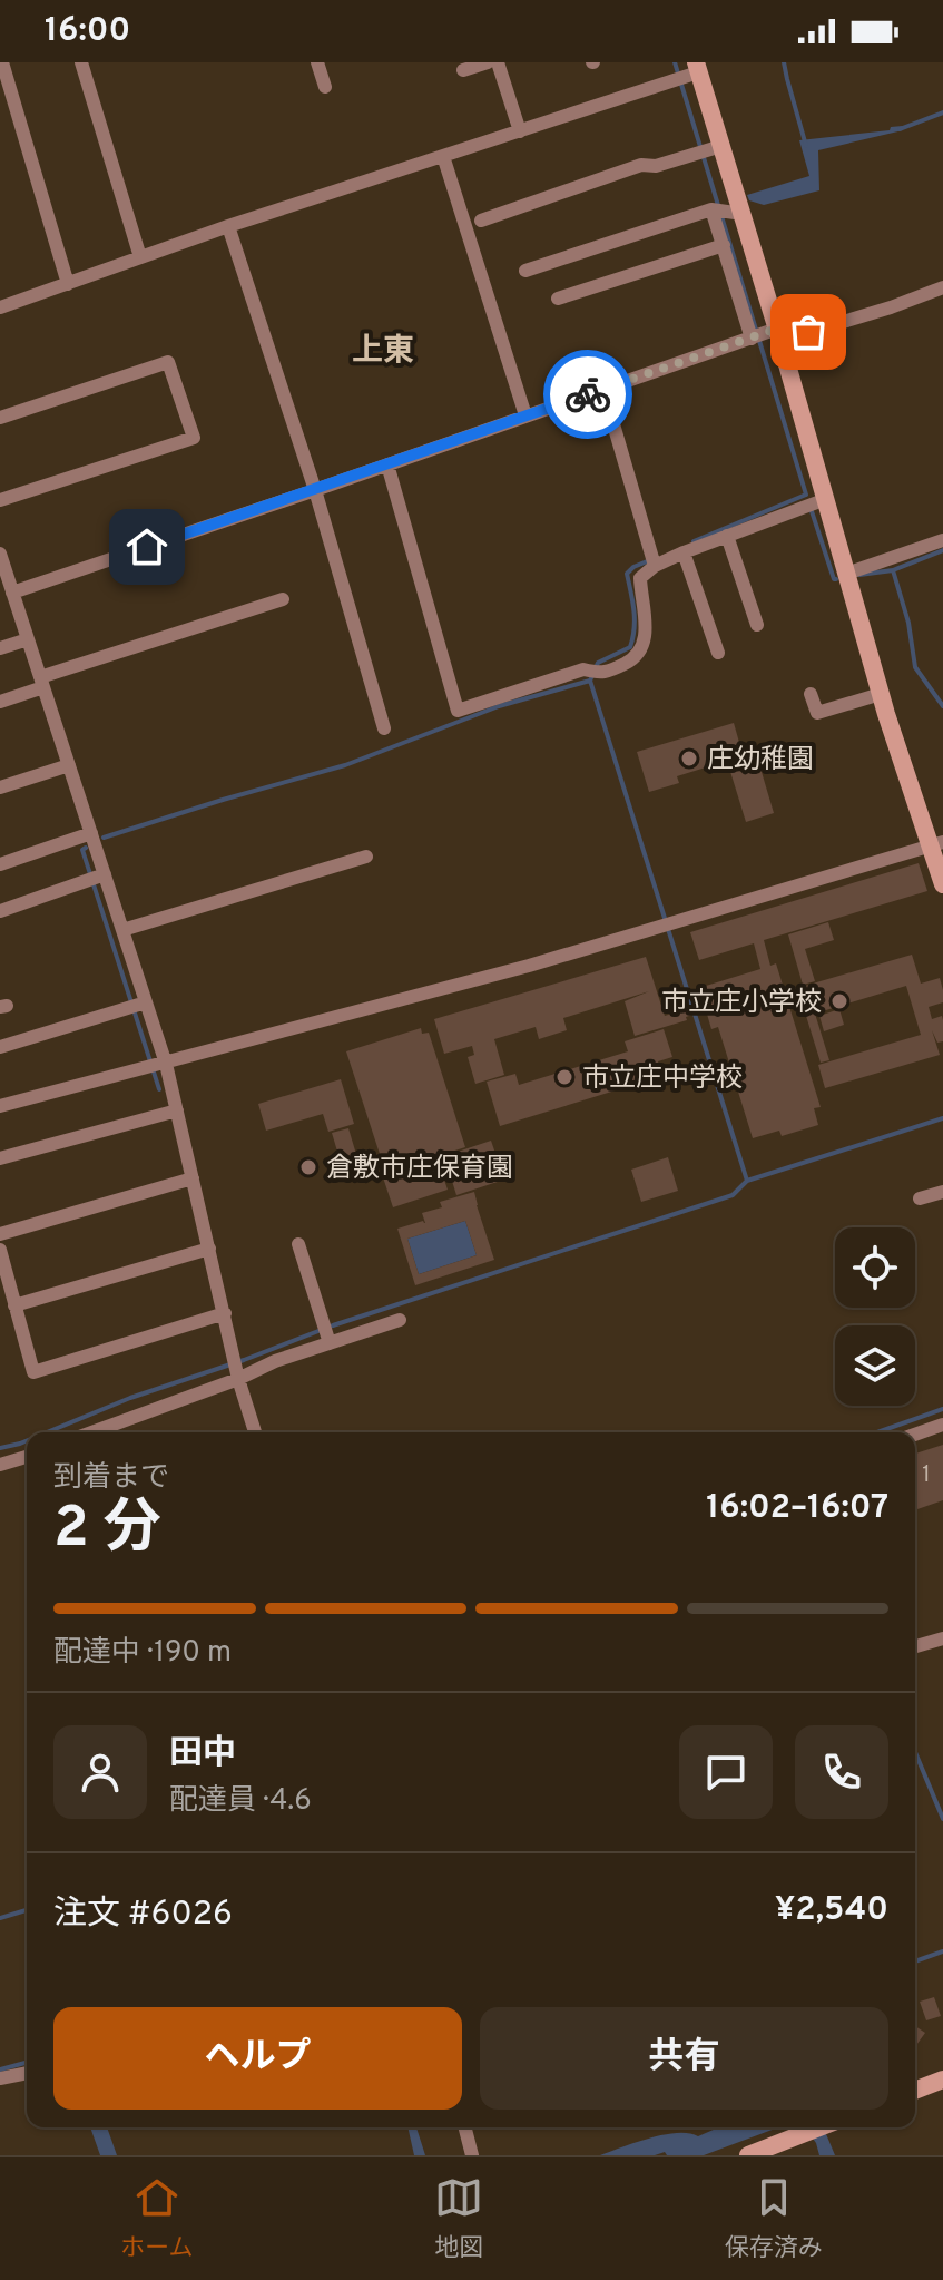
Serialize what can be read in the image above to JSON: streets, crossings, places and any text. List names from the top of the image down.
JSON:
{
  "districts": ["上東"],
  "places": [
    "庄幼稚園",
    "市立庄小学校",
    "市立庄中学校",
    "倉敷市庄保育園"
  ],
  "house_numbers": ["1"],
  "page": {
    "status": "16:00",
    "heading": ["2 分", "到着まで", "16:02–16:07"],
    "panel": [
      "田中",
      "配達員 · 4.6",
      "注文 #6026",
      "¥2,540"
    ],
    "bar": "配達中 · 190 m",
    "buttons": ["ヘルプ", "共有"],
    "tabs": ["ホーム", "地図", "保存済み"]
  }
}
